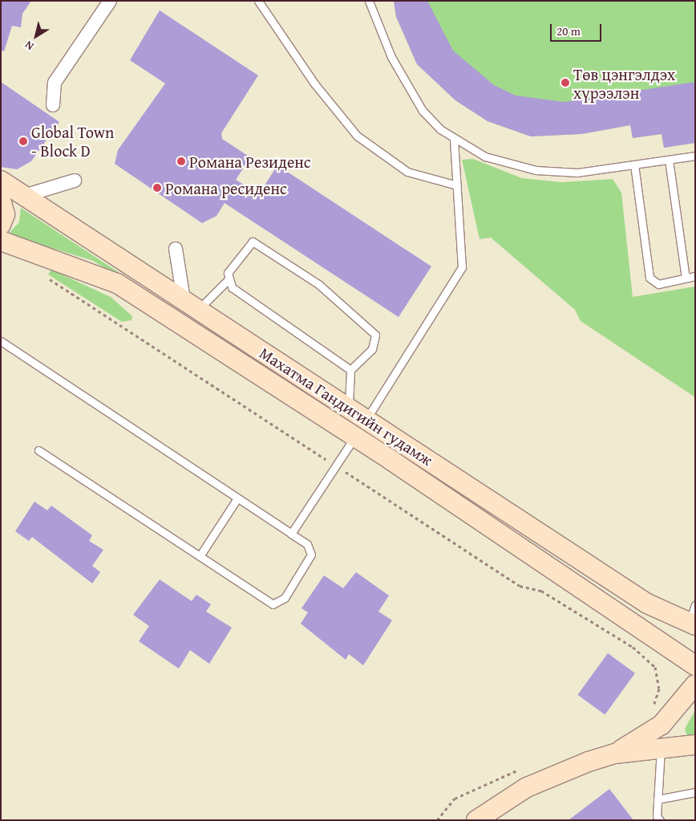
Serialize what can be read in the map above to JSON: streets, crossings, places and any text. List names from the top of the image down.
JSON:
{
  "streets": {
    "main road": ["Махатма Гандигийн гудамж"]
  },
  "places": [
    "Төв цэнгэлдэх хүрээлэн",
    "Global Town - Block D",
    "Романа Резиденс",
    "Романа ресиденс"
  ],
  "scale_bar": "20 m",
  "north": "bottom left"
}
